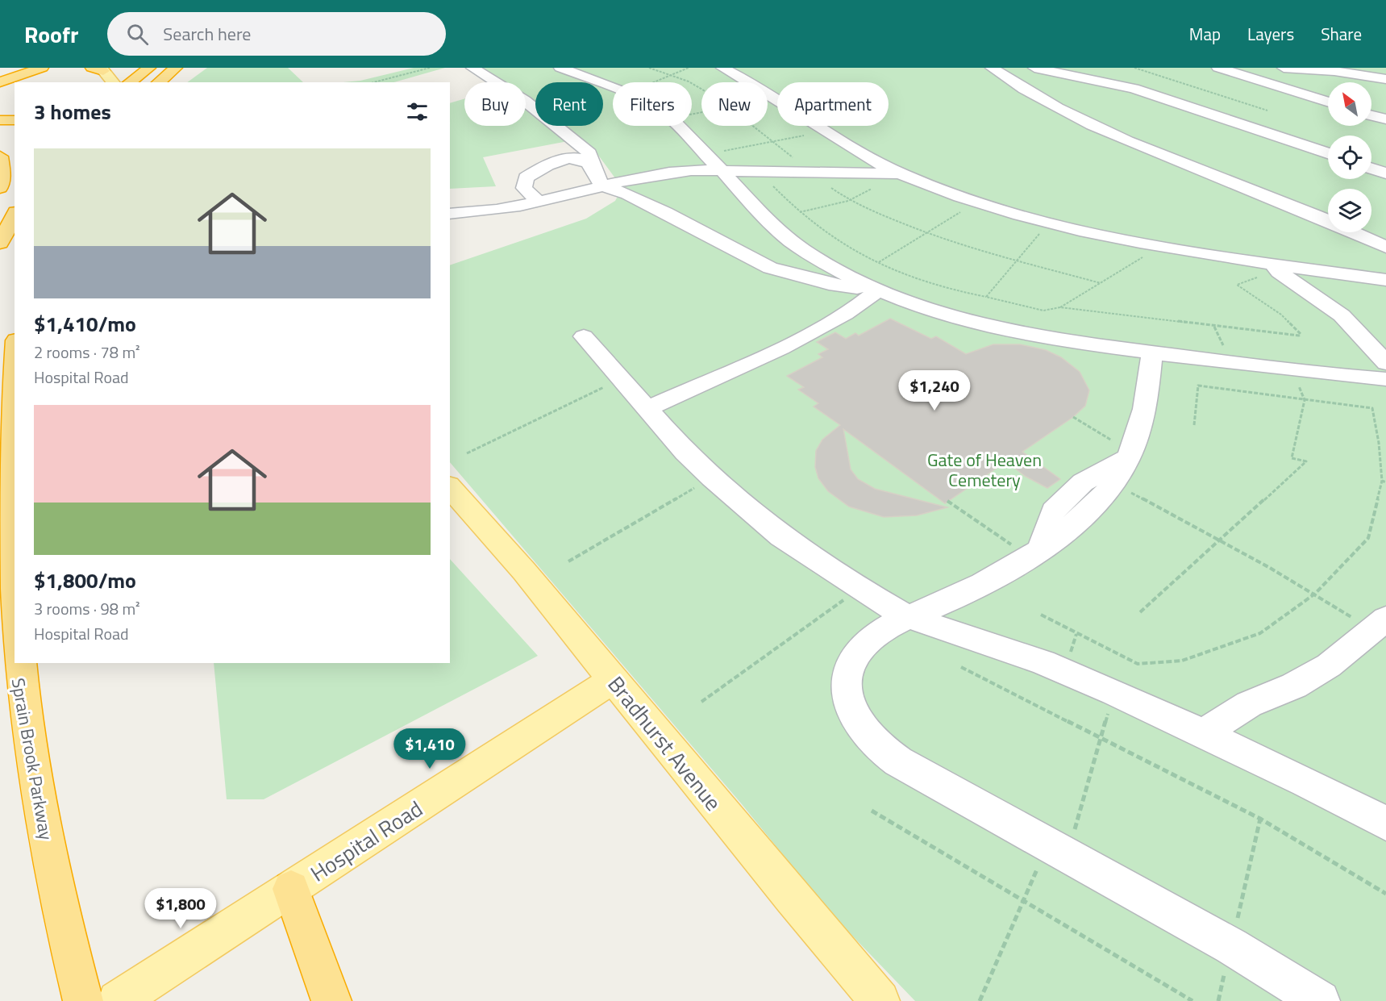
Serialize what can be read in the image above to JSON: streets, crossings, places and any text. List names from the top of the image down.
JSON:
{
  "streets": {
    "highway": ["Sprain Brook Parkway"],
    "main road": ["Bradhurst Avenue", "Hospital Road"]
  },
  "crossings": [
    ["Bradhurst Avenue", "Hospital Road"]
  ],
  "parks": ["Gate of Heaven Cemetery"],
  "north": "top left",
  "page": {
    "header": "Roofr",
    "search": "Search here",
    "nav": ["Map", "Layers", "Share"],
    "chip": [
      "Buy",
      "Rent",
      "Filters",
      "New",
      "Apartment"
    ],
    "heading": "3 homes",
    "list": [
      {
        "name": "$1,410/mo",
        "note": "2 rooms · 78 m² · Hospital Road"
      },
      {
        "name": "$1,800/mo",
        "note": "3 rooms · 98 m² · Hospital Road"
      }
    ],
    "price": ["$1,240", "$1,410", "$1,800"]
  }
}
